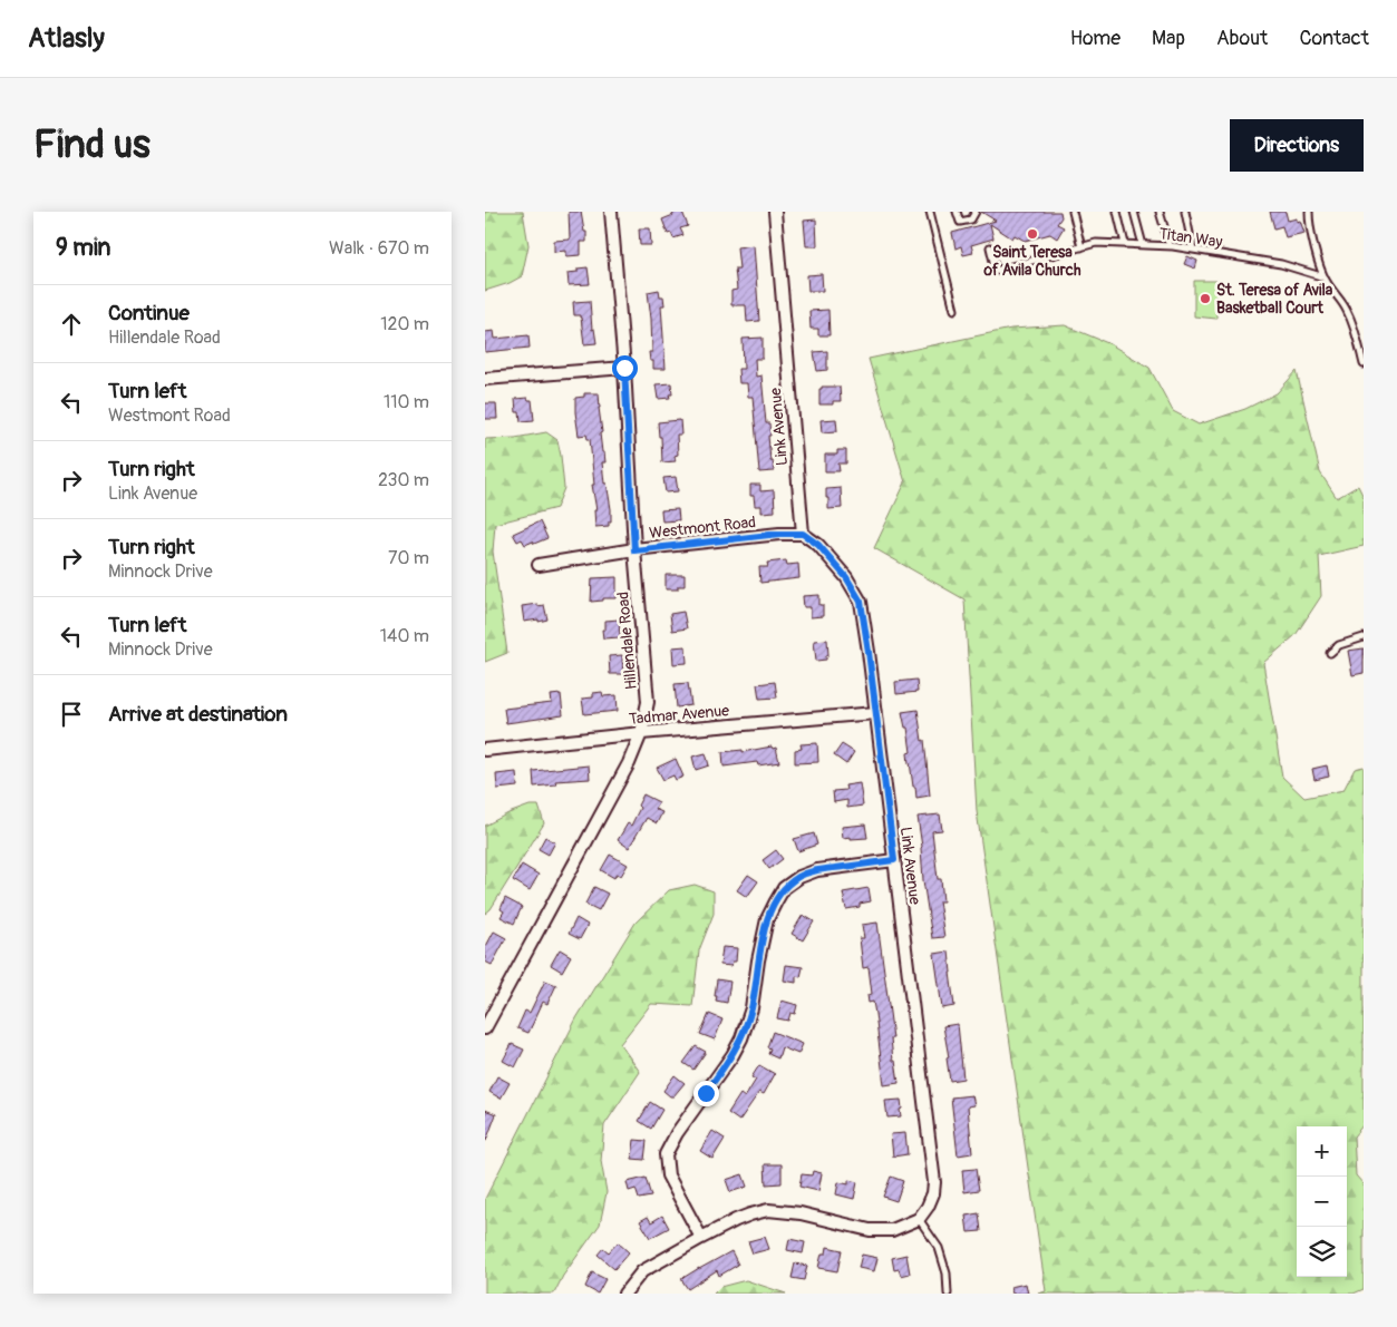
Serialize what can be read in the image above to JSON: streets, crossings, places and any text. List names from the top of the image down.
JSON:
{
  "streets": {
    "street": [
      "Link Avenue",
      "Westmont Road",
      "Hillendale Road",
      "Tadmar Avenue"
    ],
    "lane": ["Titan Way"]
  },
  "crossings": [
    ["Link Avenue", "Westmont Road"],
    ["Link Avenue", "Tadmar Avenue"],
    ["Westmont Road", "Hillendale Road"],
    ["Hillendale Road", "Tadmar Avenue"]
  ],
  "places": ["Saint Teresa of Avila Church", "St. Teresa of Avila Basketball Court"],
  "page": {
    "header": "Atlasly",
    "nav": [
      "Home",
      "Map",
      "About",
      "Contact"
    ],
    "buttons": "Directions",
    "title": "Find us",
    "heading": ["9 min", "Walk · 670 m"],
    "list": [
      ["Continue", "Hillendale Road", "120 m"],
      ["Turn left", "Westmont Road", "110 m"],
      ["Turn right", "Link Avenue", "230 m"],
      ["Turn right", "Minnock Drive", "70 m"],
      ["Turn left", "Minnock Drive", "140 m"],
      "Arrive at destination"
    ],
    "map_buttons": ["+", "−"]
  }
}
